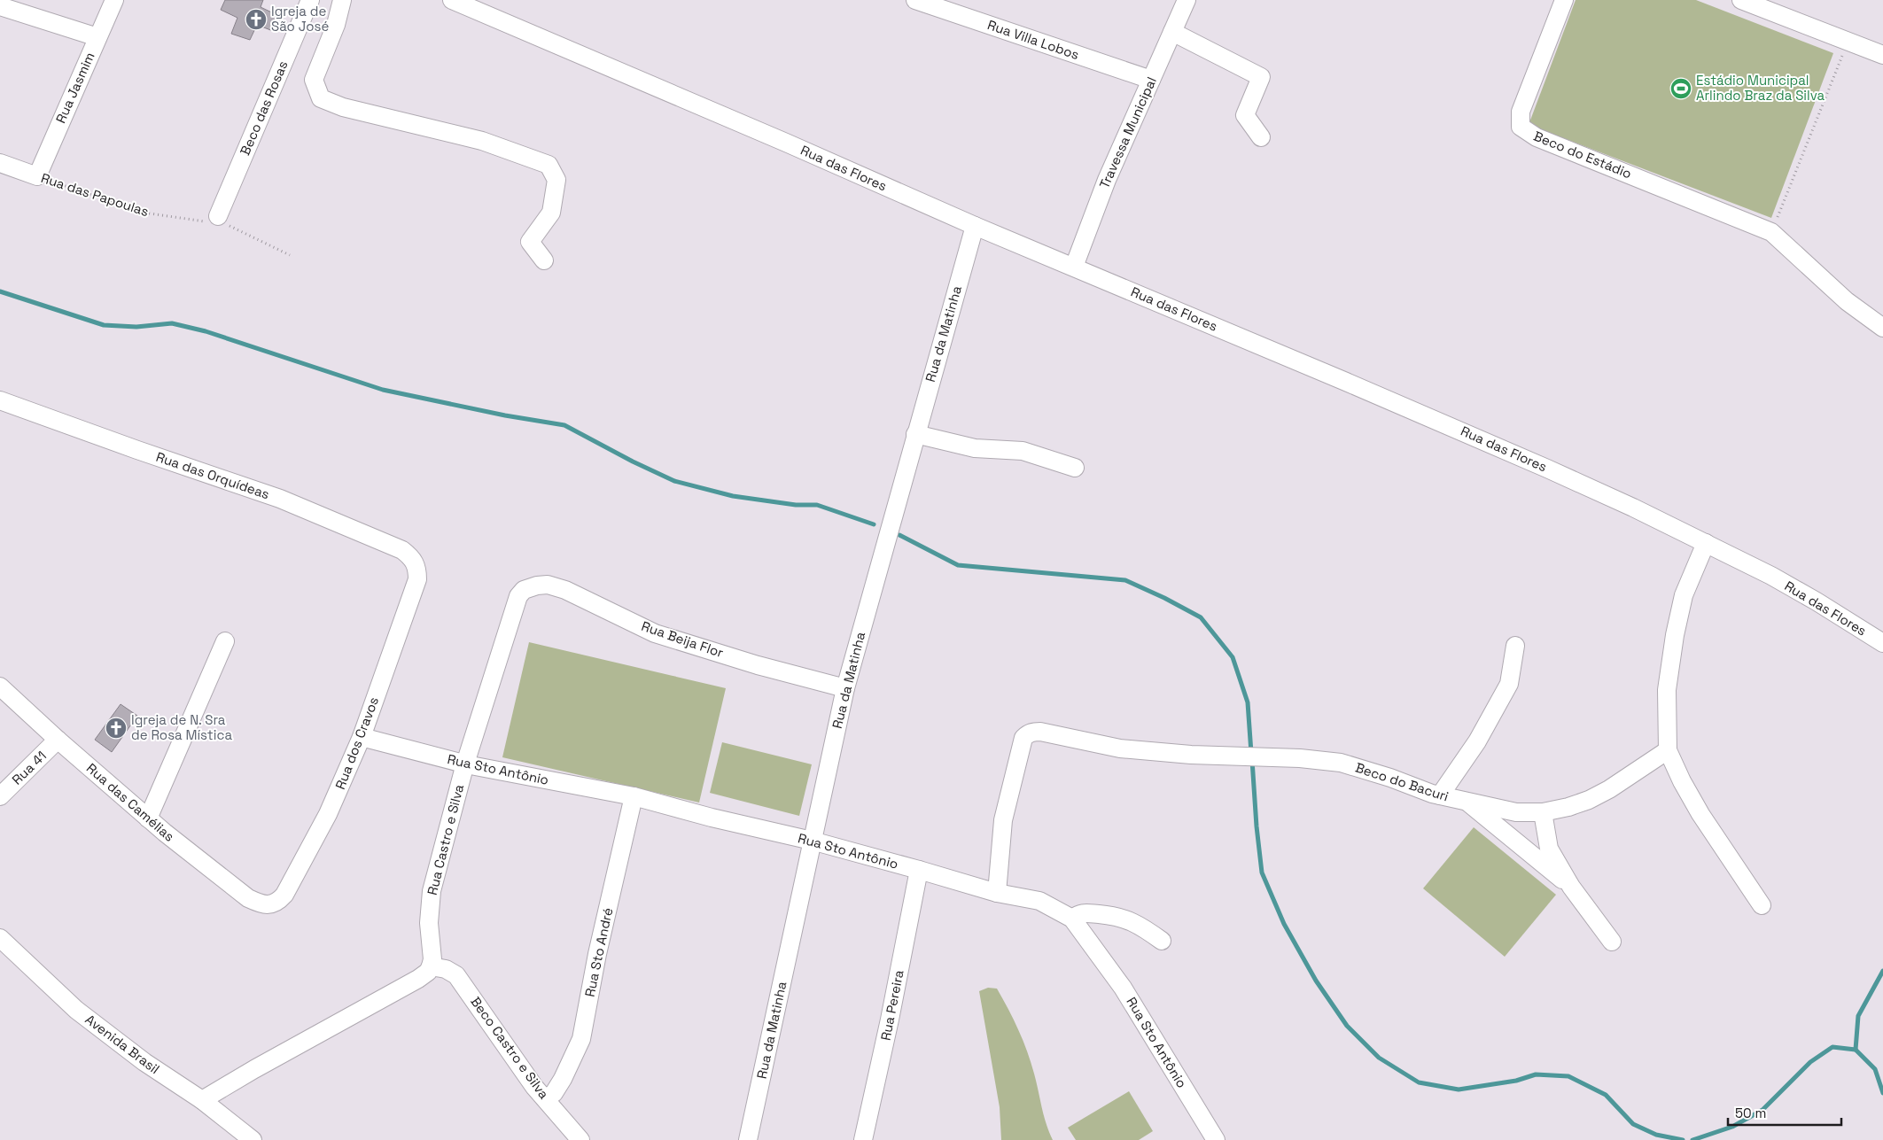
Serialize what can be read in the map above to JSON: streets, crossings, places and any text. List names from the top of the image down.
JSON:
{
  "streets": {
    "street": [
      "Rua Villa Lobos",
      "Rua Jasmim",
      "Beco das Rosas",
      "Travessa Municipal",
      "Beco do Estádio",
      "Rua das Flores",
      "Rua das Papoulas",
      "Rua da Matinha",
      "Rua das Orquídeas",
      "Rua Beija Flor",
      "Rua dos Cravos",
      "Rua 41",
      "Rua Sto Antônio",
      "Beco do Bacuri",
      "Rua das Camélias",
      "Rua Castro e Silva",
      "Rua Sto André",
      "Rua Pereira",
      "Avenida Brasil",
      "Beco Castro e Silva"
    ]
  },
  "crossings": [
    ["Rua Villa Lobos", "Travessa Municipal"],
    ["Rua Jasmim", "Rua das Papoulas"],
    ["Beco das Rosas", "Rua das Papoulas"],
    ["Travessa Municipal", "Rua das Flores"],
    ["Rua das Flores", "Rua da Matinha"],
    ["Rua da Matinha", "Rua Beija Flor"],
    ["Rua da Matinha", "Rua Sto Antônio"],
    ["Rua das Orquídeas", "Rua dos Cravos"],
    ["Rua Beija Flor", "Rua Castro e Silva"],
    ["Rua dos Cravos", "Rua Sto Antônio"],
    ["Rua dos Cravos", "Rua das Camélias"],
    ["Rua 41", "Rua das Camélias"],
    ["Rua Sto Antônio", "Beco do Bacuri"],
    ["Rua Sto Antônio", "Rua Castro e Silva"],
    ["Rua Sto Antônio", "Rua Sto André"],
    ["Rua Sto Antônio", "Rua Pereira"],
    ["Rua Castro e Silva", "Beco Castro e Silva"],
    ["Rua Sto André", "Beco Castro e Silva"]
  ],
  "places": {
    "church": ["Igreja de São José", "Igreja de N. Sra de Rosa Mística"],
    "sports": ["Estádio Municipal Arlindo Braz da Silva"]
  },
  "scale_bar": "50 m"
}
